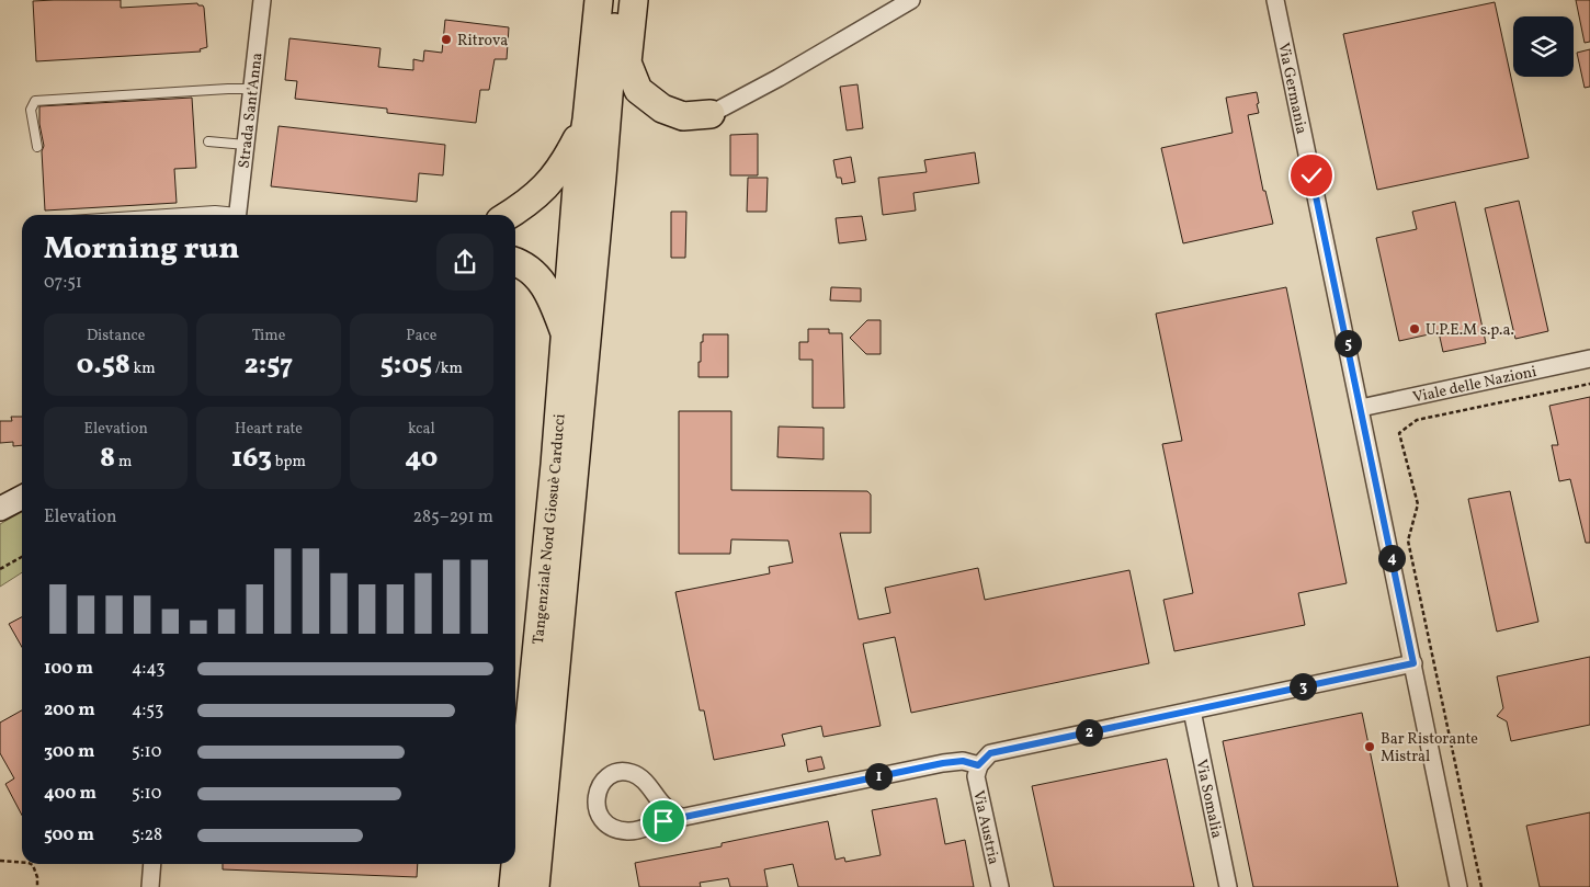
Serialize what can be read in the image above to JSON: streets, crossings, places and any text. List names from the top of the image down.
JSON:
{
  "streets": {
    "highway": ["Tangenziale Nord Giosuè Carducci"],
    "street": [
      "Via Germania",
      "Strada Sant'Anna",
      "Viale delle Nazioni",
      "Via Somalia",
      "Via Austria"
    ]
  },
  "crossings": [
    ["Via Germania", "Viale delle Nazioni"]
  ],
  "places": ["Ritrova", "U.P.E.M s.p.a.", "Bar Ristorante Mistral"],
  "page": {
    "heading": ["Morning run", "07:51"],
    "stats": [
      ["Distance", "0.58 km"],
      ["Time", "2:57"],
      ["Pace", "5:05 /km"],
      ["Elevation", "8 m"],
      ["Heart rate", "163 bpm"],
      ["kcal", "40"]
    ],
    "pins": [
      "5",
      "4",
      "3",
      "2",
      "1"
    ],
    "chart": ["Elevation", "285–291 m"],
    "list": [
      {
        "name": "100 m",
        "note": "4:43"
      },
      {
        "name": "200 m",
        "note": "4:53"
      },
      {
        "name": "300 m",
        "note": "5:10"
      },
      {
        "name": "400 m",
        "note": "5:10"
      },
      {
        "name": "500 m",
        "note": "5:28"
      }
    ]
  }
}
